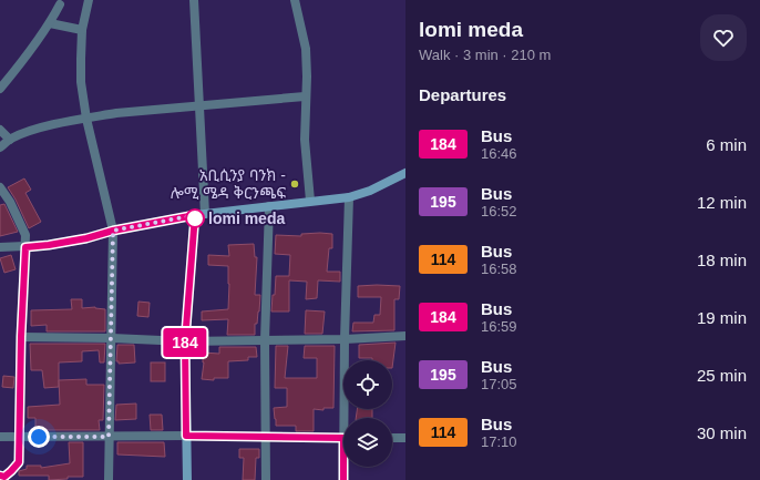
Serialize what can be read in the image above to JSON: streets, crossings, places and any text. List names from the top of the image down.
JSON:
{
  "places": ["አቢሲንያ ባንክ - ሎሚ ሜዳ ቅርንጫፍ", "lomi meda"],
  "lines": ["bus line 184"],
  "page": {
    "on_map": "184",
    "heading": [
      ["lomi meda", "Walk · 3 min · 210 m"],
      "Departures"
    ],
    "list": [
      {
        "mark": "184",
        "name": "Bus",
        "note": "16:46",
        "value": "6 min"
      },
      {
        "mark": "195",
        "name": "Bus",
        "note": "16:52",
        "value": "12 min"
      },
      {
        "mark": "114",
        "name": "Bus",
        "note": "16:58",
        "value": "18 min"
      },
      {
        "mark": "184",
        "name": "Bus",
        "note": "16:59",
        "value": "19 min"
      },
      {
        "mark": "195",
        "name": "Bus",
        "note": "17:05",
        "value": "25 min"
      },
      {
        "mark": "114",
        "name": "Bus",
        "note": "17:10",
        "value": "30 min"
      }
    ]
  }
}
